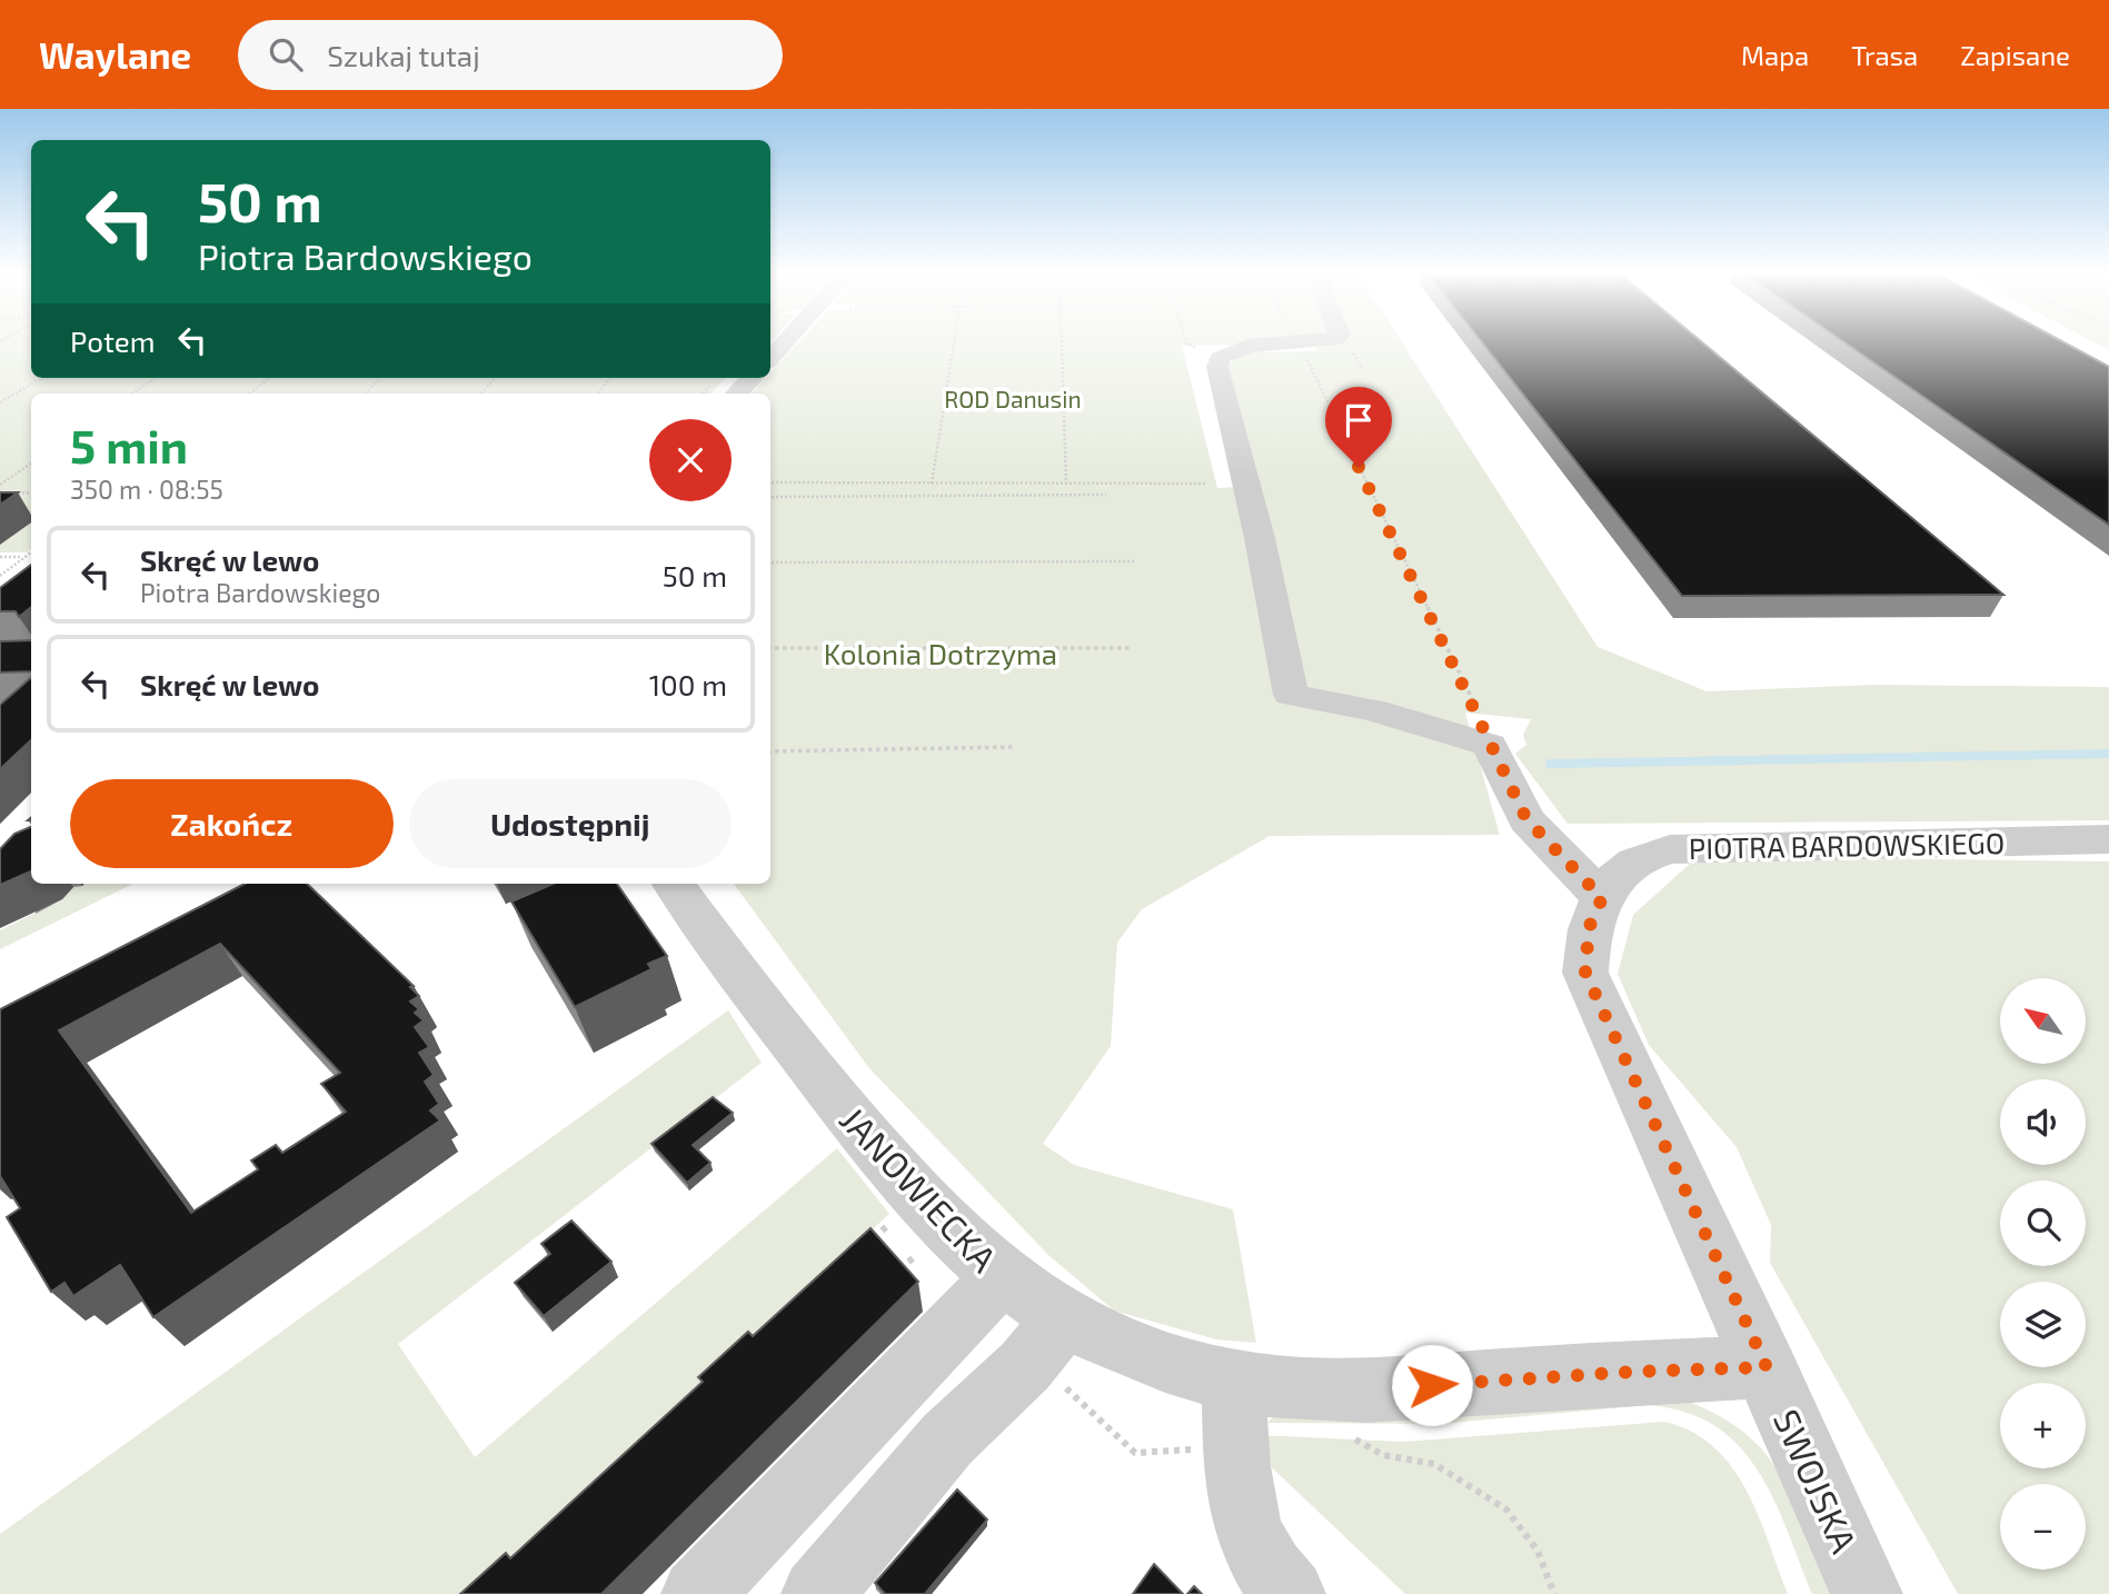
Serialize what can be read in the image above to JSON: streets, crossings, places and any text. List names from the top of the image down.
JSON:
{
  "streets": {
    "street": ["PIOTRA BARDOWSKIEGO", "JANOWIECKA", "SWOJSKA"]
  },
  "crossings": [
    ["PIOTRA BARDOWSKIEGO", "JANOWIECKA"],
    ["PIOTRA BARDOWSKIEGO", "SWOJSKA"],
    ["JANOWIECKA", "SWOJSKA"]
  ],
  "parks": ["ROD Danusin", "Kolonia Dotrzyma"],
  "north": "top left",
  "page": {
    "header": "Waylane",
    "search": "Szukaj tutaj",
    "nav": ["Mapa", "Trasa", "Zapisane"],
    "turn": ["50 m", "Piotra Bardowskiego"],
    "then": "Potem",
    "heading": ["5 min", "350 m · 08:55"],
    "list": [
      {
        "name": "Skręć w lewo",
        "note": "Piotra Bardowskiego",
        "value": "50 m"
      },
      {
        "name": "Skręć w lewo",
        "value": "100 m"
      }
    ],
    "buttons": ["Zakończ", "Udostępnij"],
    "map_buttons": ["+", "−"]
  }
}
